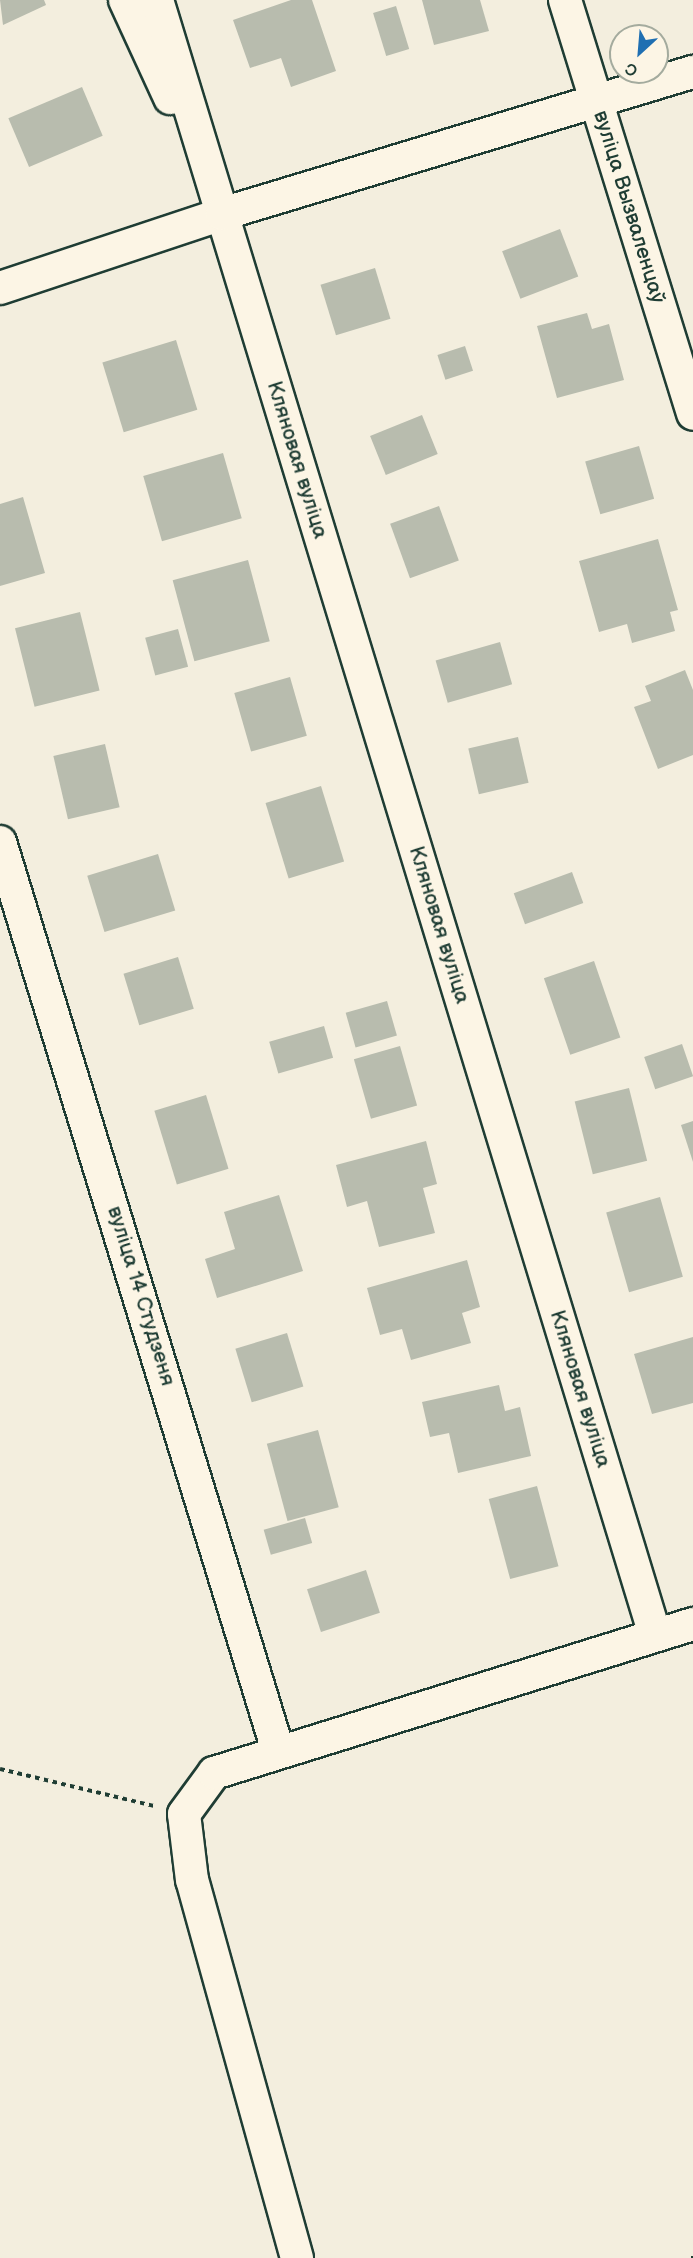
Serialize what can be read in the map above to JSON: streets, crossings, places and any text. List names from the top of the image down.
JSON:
{
  "streets": {
    "street": ["вуліца Вызваленцаў", "Кляновая вуліца", "вуліца 14 Студзеня"]
  },
  "north": "bottom left"
}
